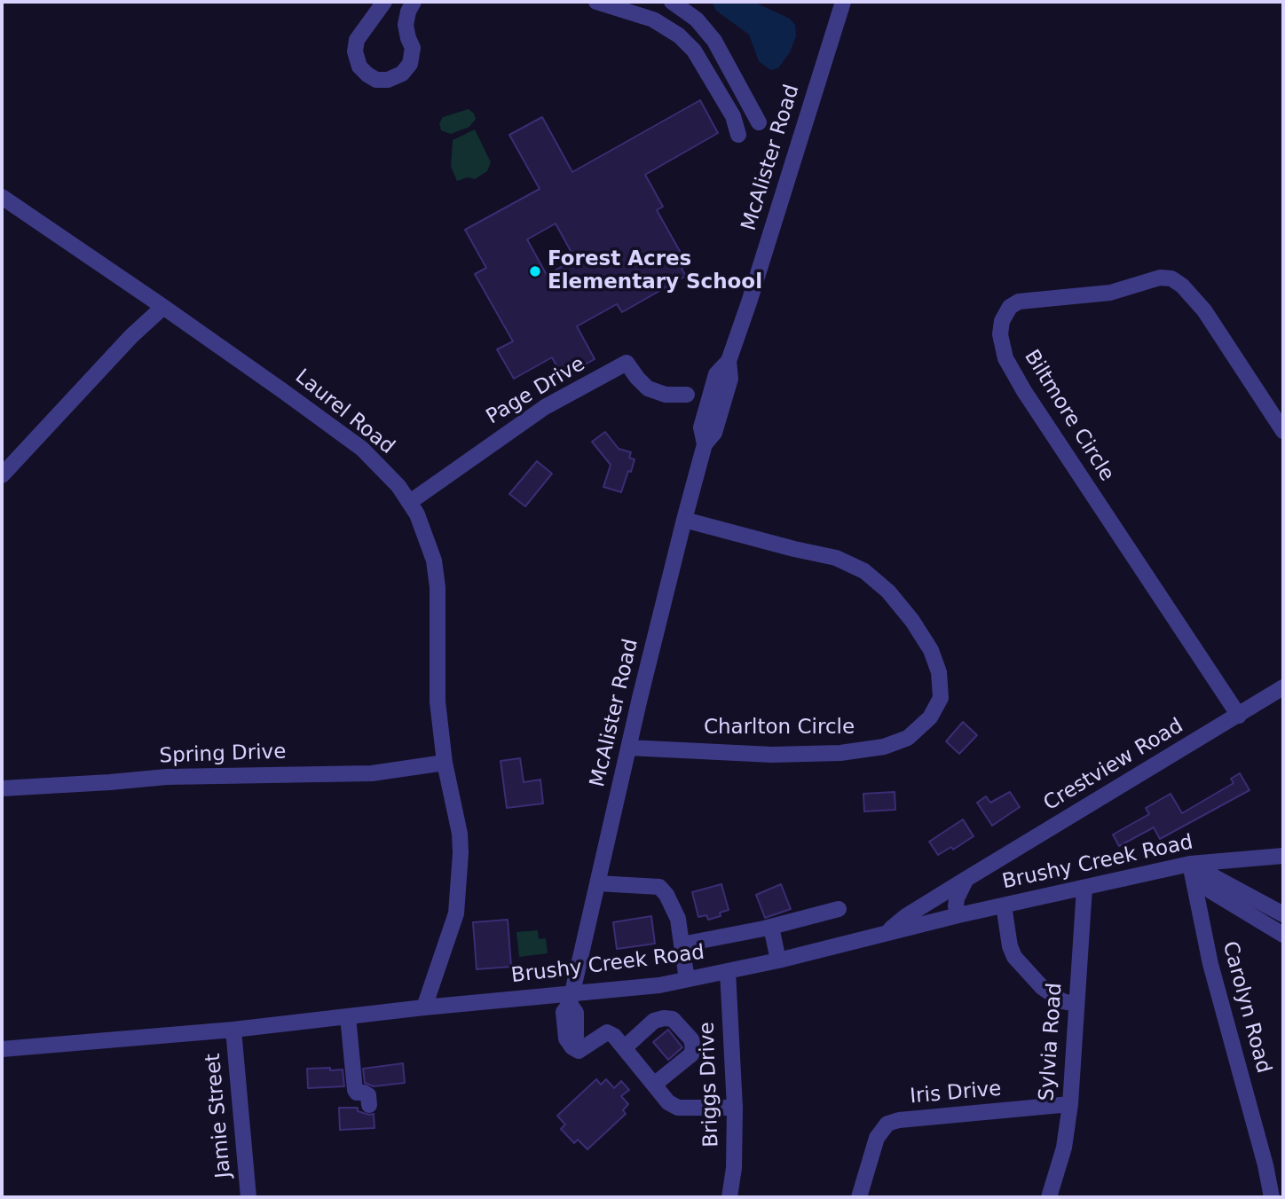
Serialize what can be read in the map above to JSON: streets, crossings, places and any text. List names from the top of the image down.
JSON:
{
  "streets": {
    "street": [
      "McAlister Road",
      "Page Drive",
      "Laurel Road",
      "Biltmore Circle",
      "Charlton Circle",
      "Spring Drive",
      "Crestview Road",
      "Brushy Creek Road",
      "Carolyn Road",
      "Sylvia Road",
      "Briggs Drive",
      "Iris Drive",
      "Jamie Street"
    ]
  },
  "crossings": [
    ["McAlister Road", "Charlton Circle"],
    ["McAlister Road", "Brushy Creek Road"],
    ["Page Drive", "Laurel Road"],
    ["Laurel Road", "Spring Drive"],
    ["Laurel Road", "Brushy Creek Road"],
    ["Biltmore Circle", "Crestview Road"],
    ["Crestview Road", "Brushy Creek Road"],
    ["Brushy Creek Road", "Carolyn Road"],
    ["Brushy Creek Road", "Sylvia Road"],
    ["Brushy Creek Road", "Briggs Drive"],
    ["Brushy Creek Road", "Jamie Street"],
    ["Sylvia Road", "Iris Drive"]
  ],
  "places": ["Forest Acres Elementary School"]
}
